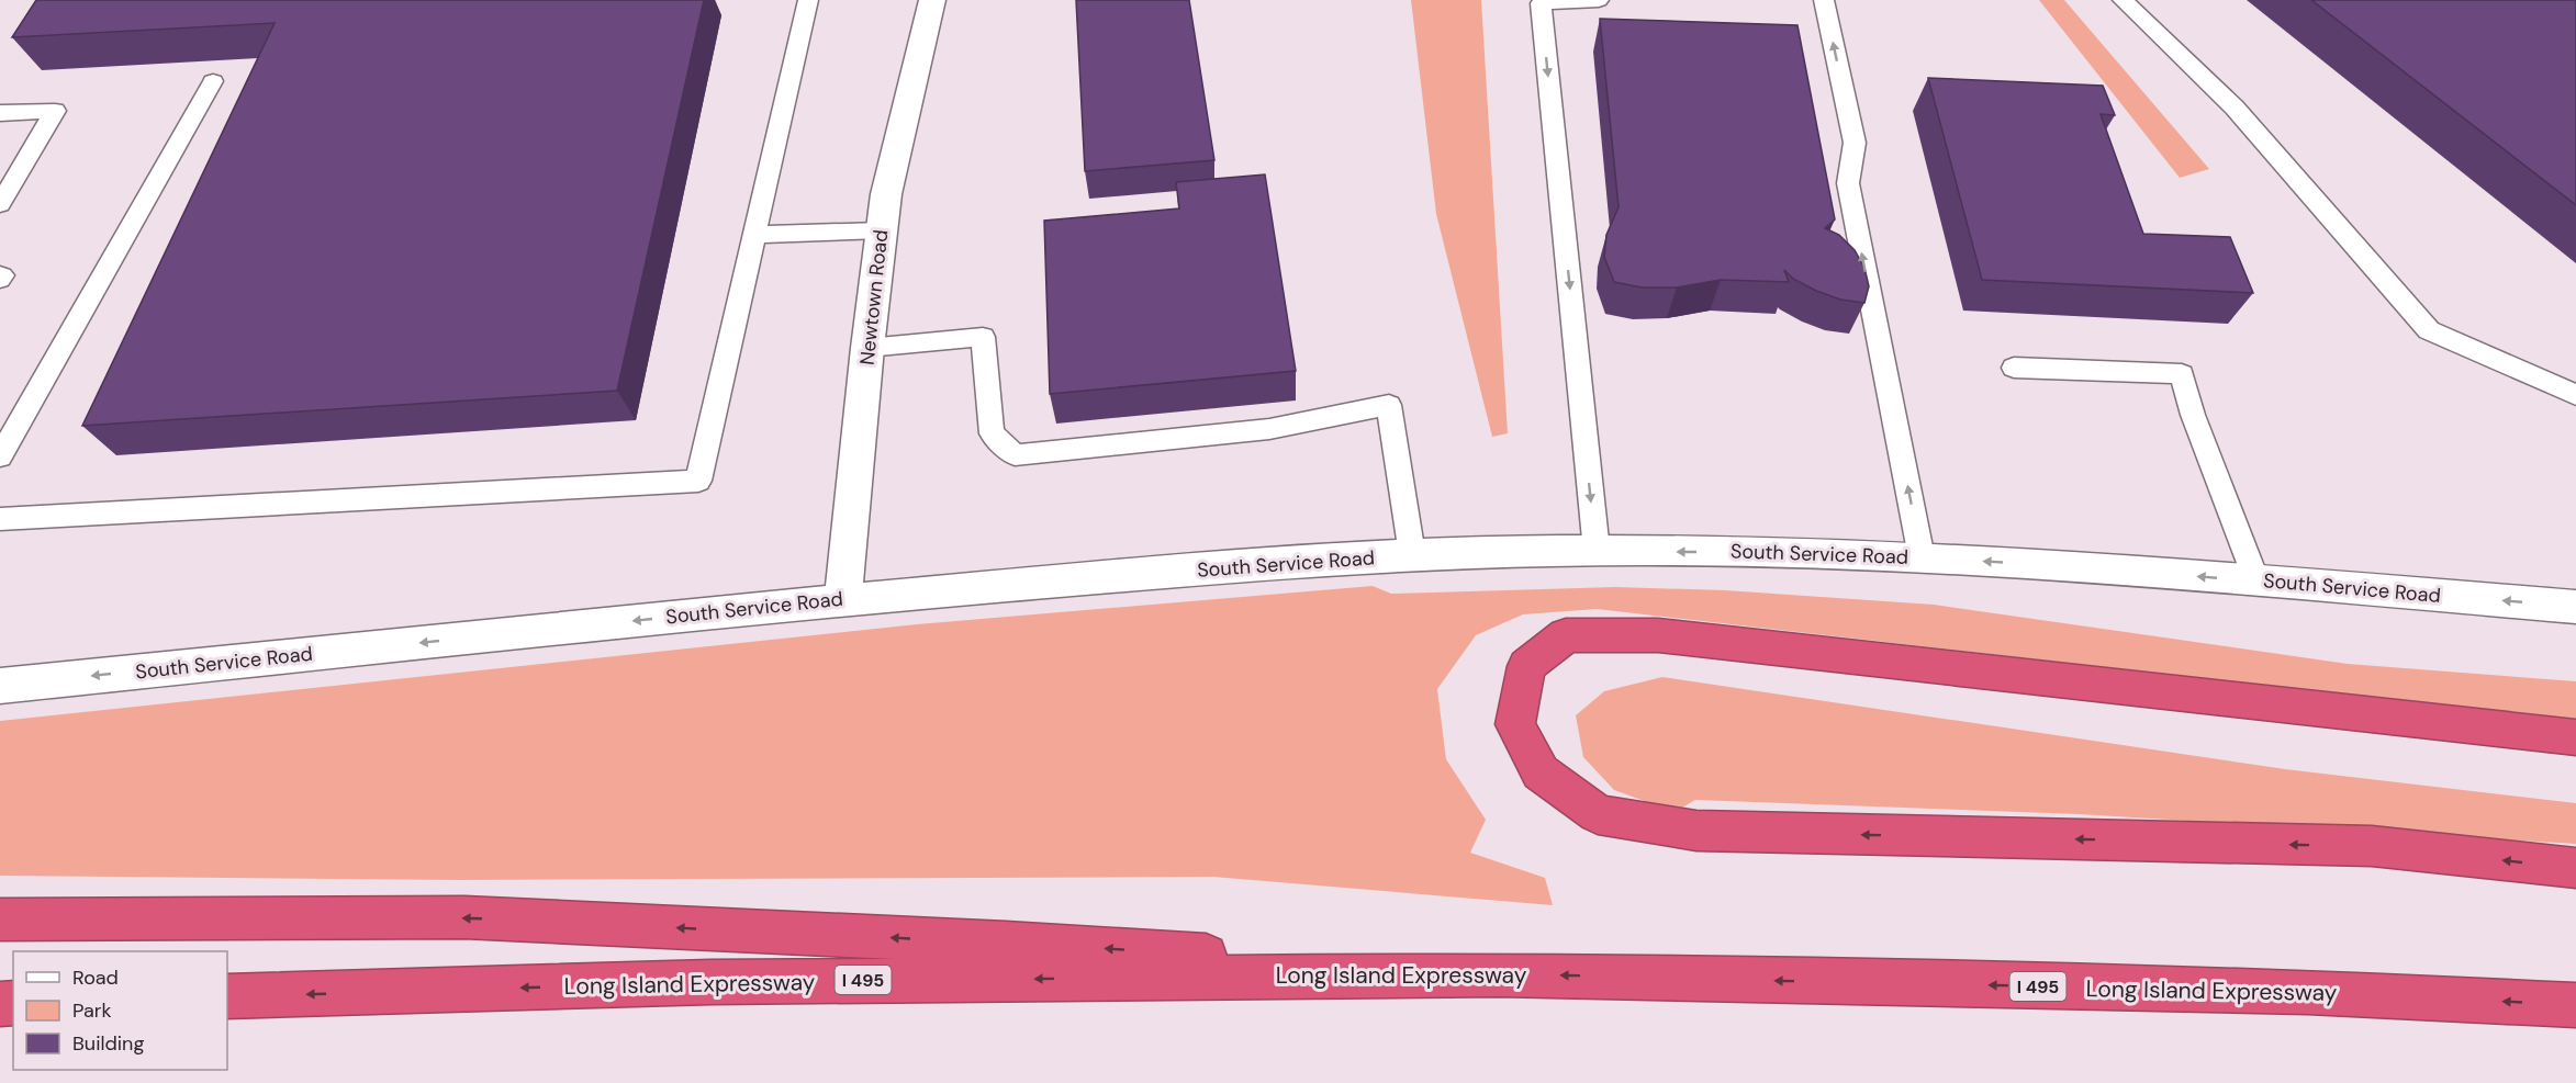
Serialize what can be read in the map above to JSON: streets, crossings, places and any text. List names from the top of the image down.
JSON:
{
  "streets": {
    "highway": ["Long Island Expressway", "I 495"],
    "main road": ["Newtown Road", "South Service Road"]
  },
  "crossings": [
    ["Newtown Road", "South Service Road"]
  ],
  "one_way": ["South Service Road"],
  "legend": ["Road", "Park", "Building"]
}
